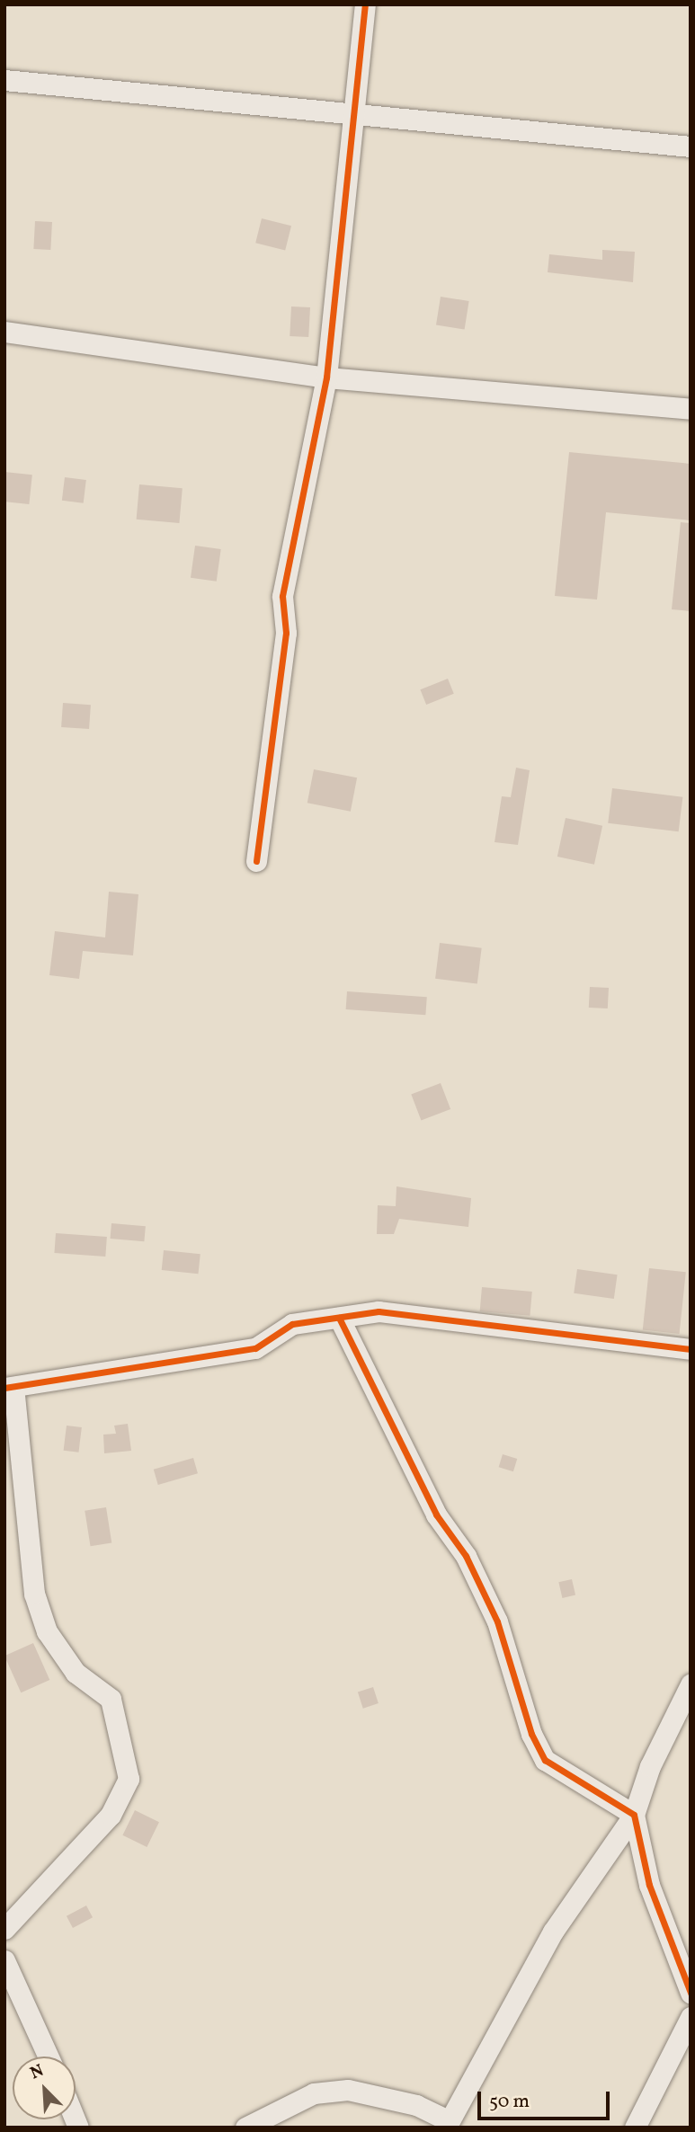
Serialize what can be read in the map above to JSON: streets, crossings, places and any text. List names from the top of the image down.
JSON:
{
  "scale_bar": "50 m",
  "north": "top left"
}
